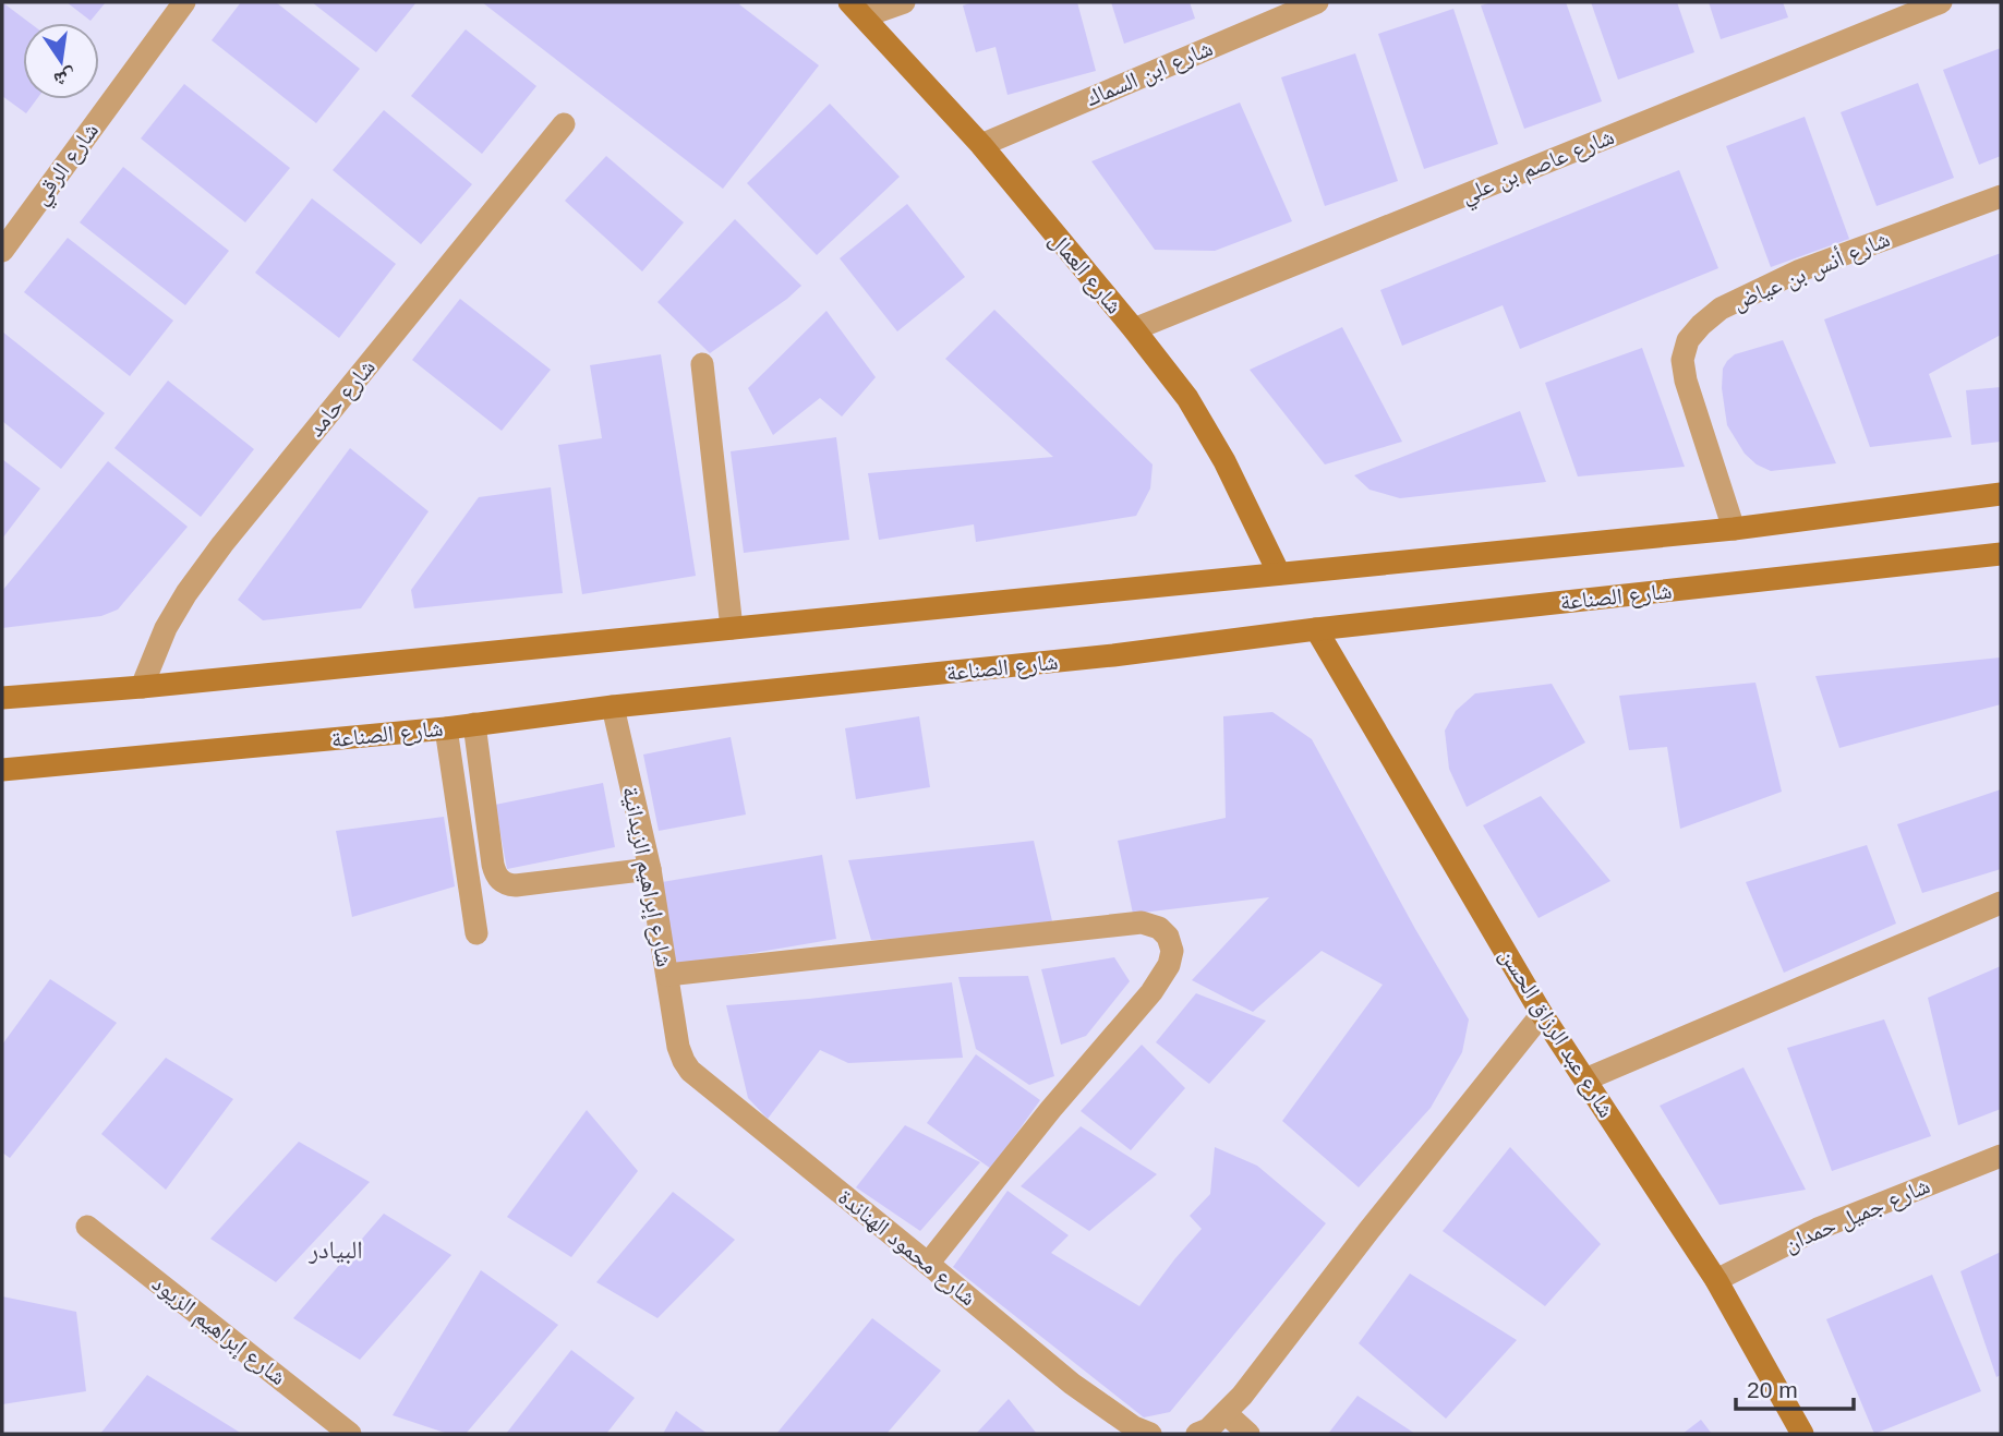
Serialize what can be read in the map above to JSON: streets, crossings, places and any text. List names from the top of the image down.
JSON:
{
  "streets": {
    "main road": ["شارع العمال", "شارع الصناعة", "شارع عبد الرزاق الحسن"],
    "street": [
      "شارع ابن السماك",
      "شارع الرقي",
      "شارع عاصم بن علي",
      "شارع أنس بن عياض",
      "شارع حامد",
      "شارع إبراهيم الزيدانية",
      "شارع جميل حمدان",
      "شارع محمود الهناندة",
      "شارع إبراهيم الزيود"
    ]
  },
  "crossings": [
    ["شارع ابن السماك", "شارع العمال"],
    ["شارع عاصم بن علي", "شارع العمال"],
    ["شارع الصناعة", "شارع إبراهيم الزيدانية"],
    ["شارع الصناعة", "شارع عبد الرزاق الحسن"],
    ["شارع إبراهيم الزيدانية", "شارع محمود الهناندة"],
    ["شارع عبد الرزاق الحسن", "شارع جميل حمدان"]
  ],
  "districts": ["البيادر"],
  "scale_bar": "20 m",
  "north": "bottom"
}
